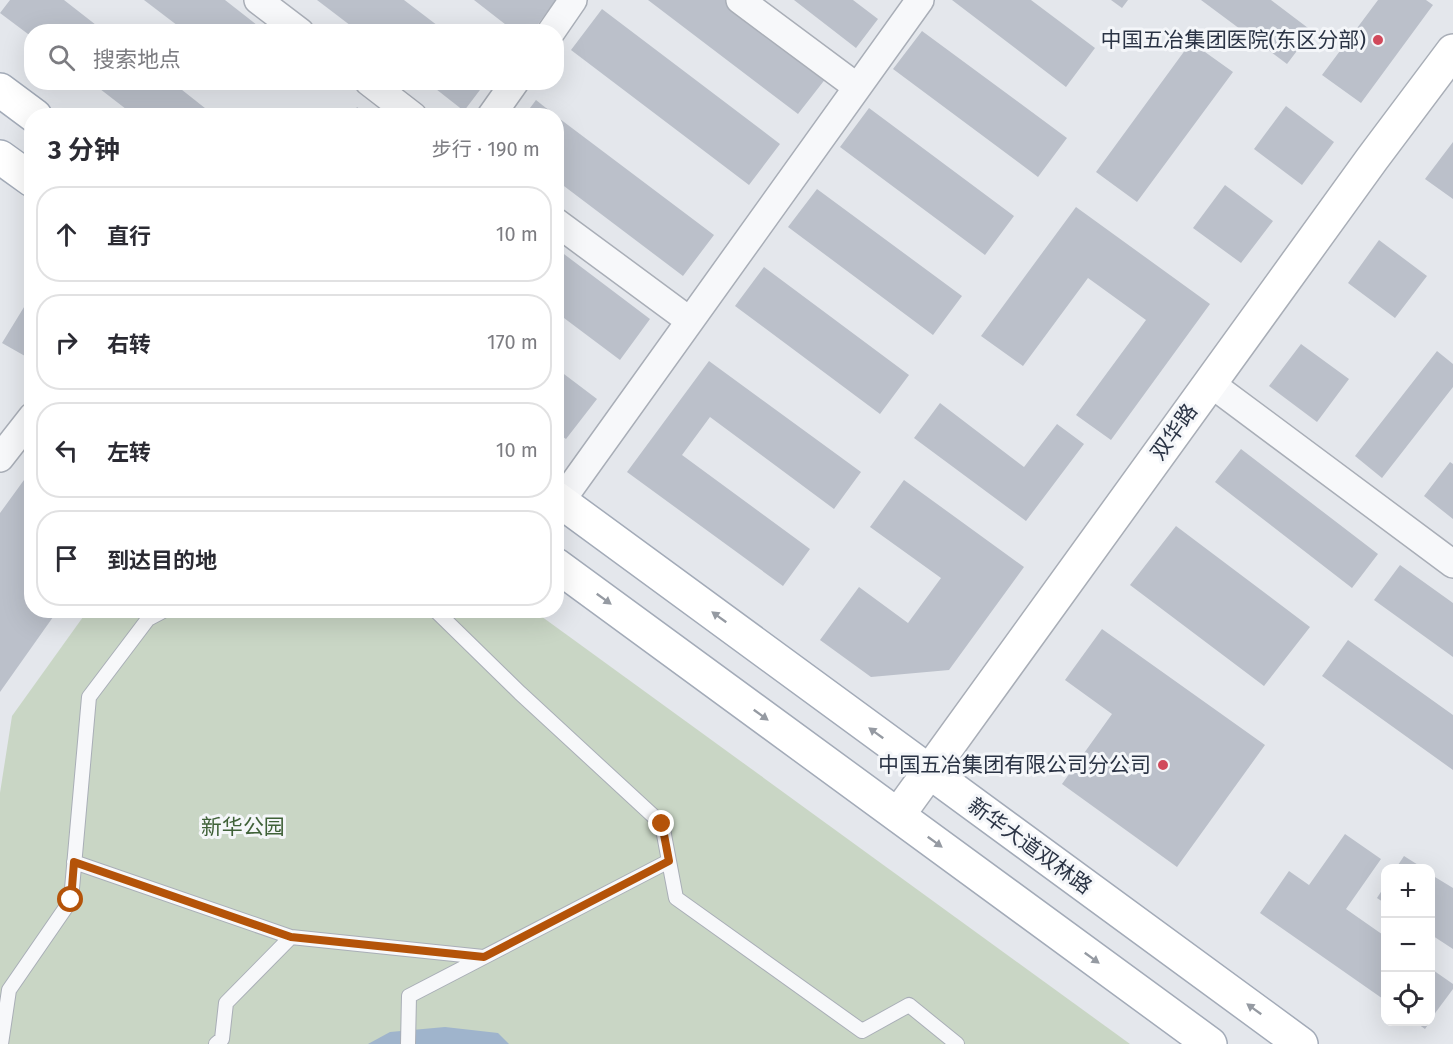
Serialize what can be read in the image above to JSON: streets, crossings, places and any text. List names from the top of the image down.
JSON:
{
  "streets": {
    "main road": ["双华路", "新华大道双林路"]
  },
  "crossings": [
    ["双华路", "新华大道双林路"]
  ],
  "parks": ["新华公园"],
  "places": ["中国五冶集团医院(东区分部)", "中国五冶集团有限公司分公司"],
  "page": {
    "search": "搜索地点",
    "heading": ["3 分钟", "步行 · 190 m"],
    "list": [
      ["直行", "10 m"],
      ["右转", "170 m"],
      ["左转", "10 m"],
      "到达目的地"
    ],
    "map_buttons": ["+", "−"]
  }
}
